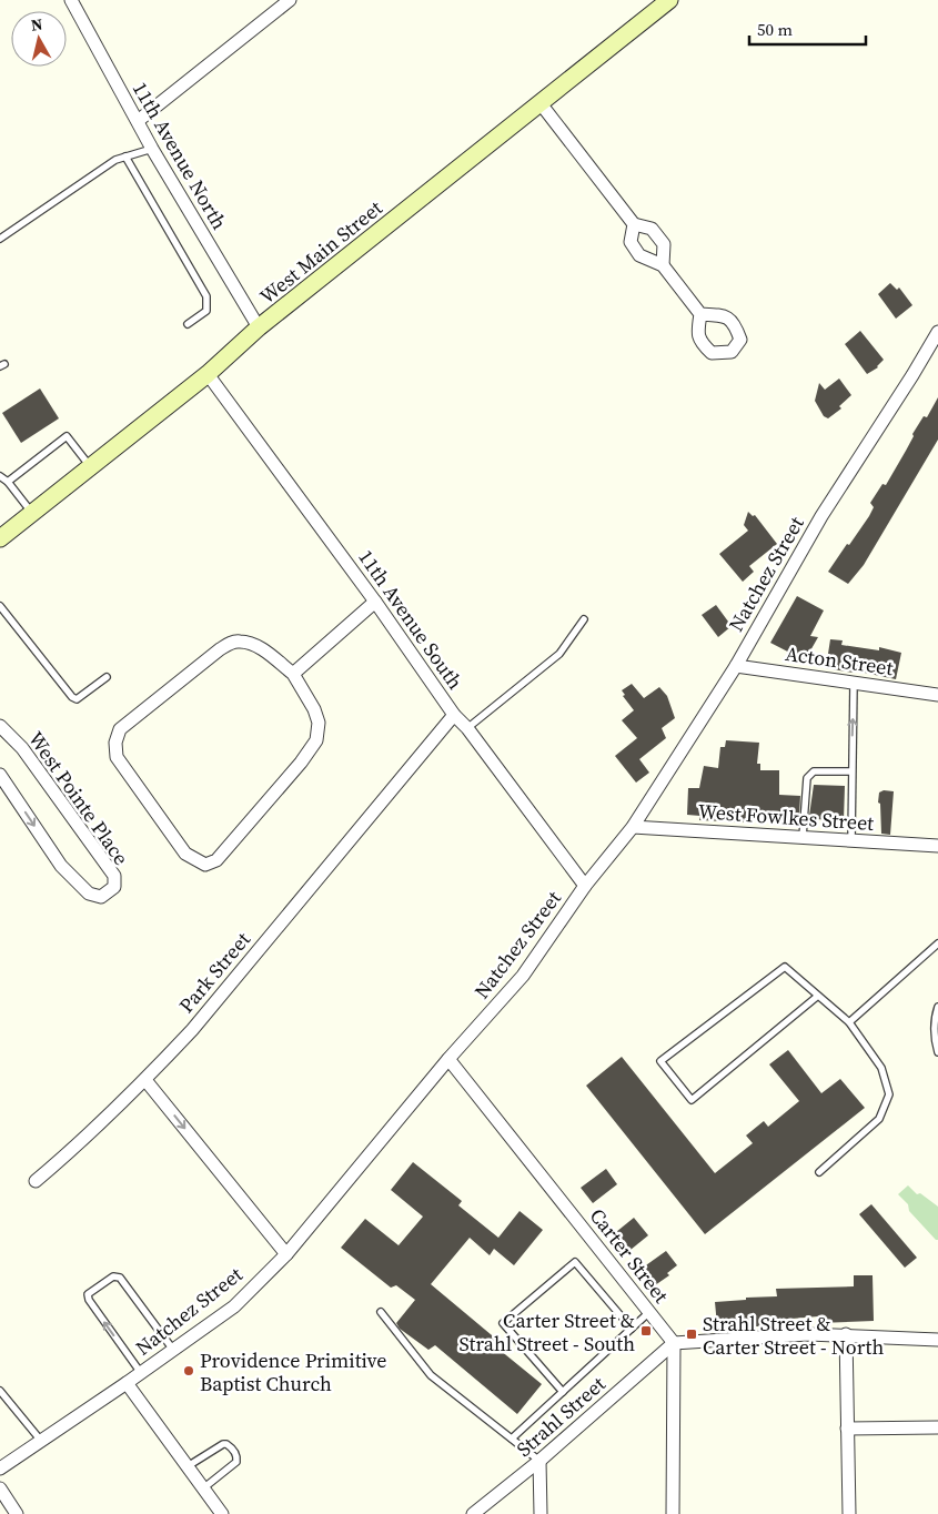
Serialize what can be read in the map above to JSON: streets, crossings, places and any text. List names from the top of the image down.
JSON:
{
  "streets": {
    "main road": ["West Main Street"],
    "street": [
      "11th Avenue North",
      "Natchez Street",
      "11th Avenue South",
      "Acton Street",
      "West Pointe Place",
      "West Fowlkes Street",
      "Park Street",
      "Carter Street",
      "Strahl Street"
    ]
  },
  "crossings": [
    ["11th Avenue North", "West Main Street"],
    ["West Main Street", "11th Avenue South"],
    ["Natchez Street", "11th Avenue South"],
    ["Natchez Street", "Acton Street"],
    ["Natchez Street", "West Fowlkes Street"],
    ["Natchez Street", "Carter Street"],
    ["11th Avenue South", "Park Street"],
    ["Carter Street", "Strahl Street"]
  ],
  "places": {
    "transit": ["Carter Street & Strahl Street - South", "Strahl Street & Carter Street - North"],
    "other": ["Providence Primitive Baptist Church"]
  },
  "scale_bar": "50 m",
  "north": "top"
}
